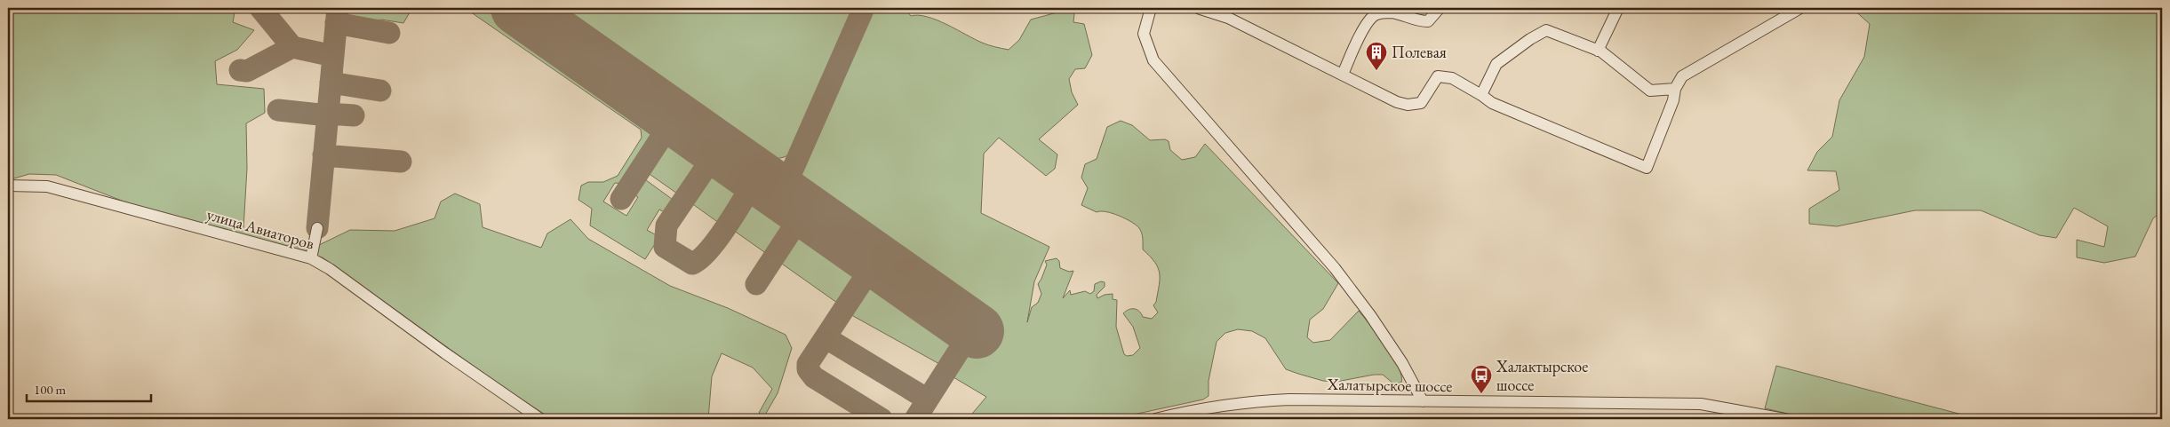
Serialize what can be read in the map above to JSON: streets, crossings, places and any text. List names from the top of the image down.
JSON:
{
  "streets": {
    "street": ["улица Авиаторов", "Халатырское шоссе"]
  },
  "places": {
    "building": ["Полевая"],
    "bus stop": ["Халактырское шоссе"]
  },
  "scale_bar": "100 m"
}
